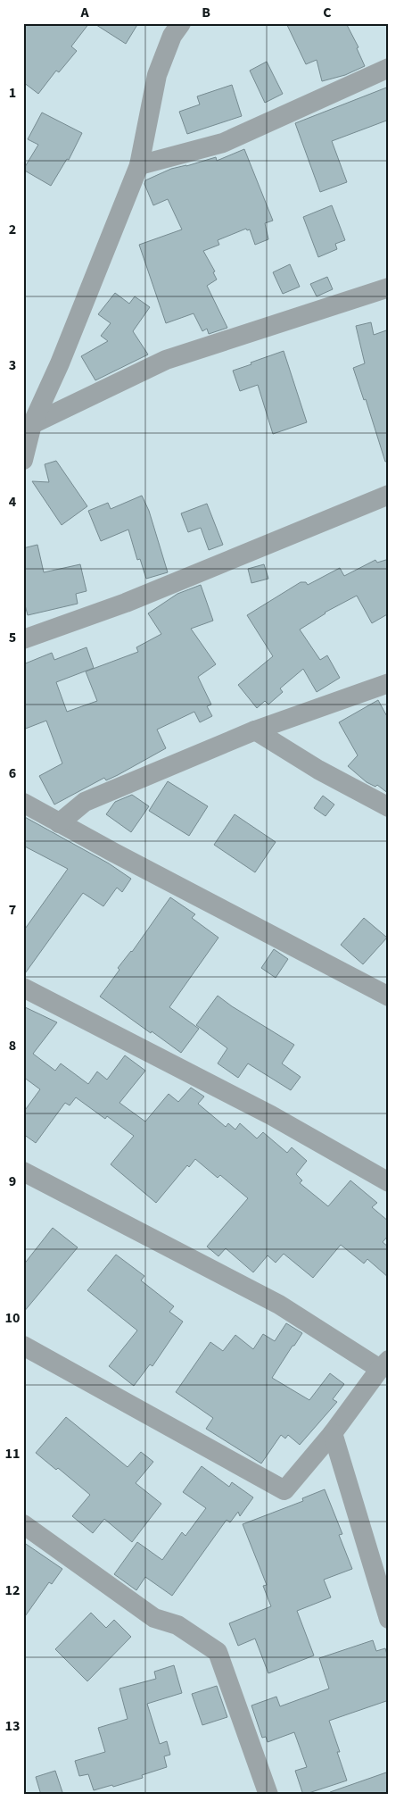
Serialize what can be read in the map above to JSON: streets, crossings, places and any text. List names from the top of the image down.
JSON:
{
  "grid": {
    "columns": ["A", "B", "C"],
    "rows": [
      "1",
      "2",
      "3",
      "4",
      "5",
      "6",
      "7",
      "8",
      "9",
      "10",
      "11",
      "12",
      "13"
    ]
  }
}
